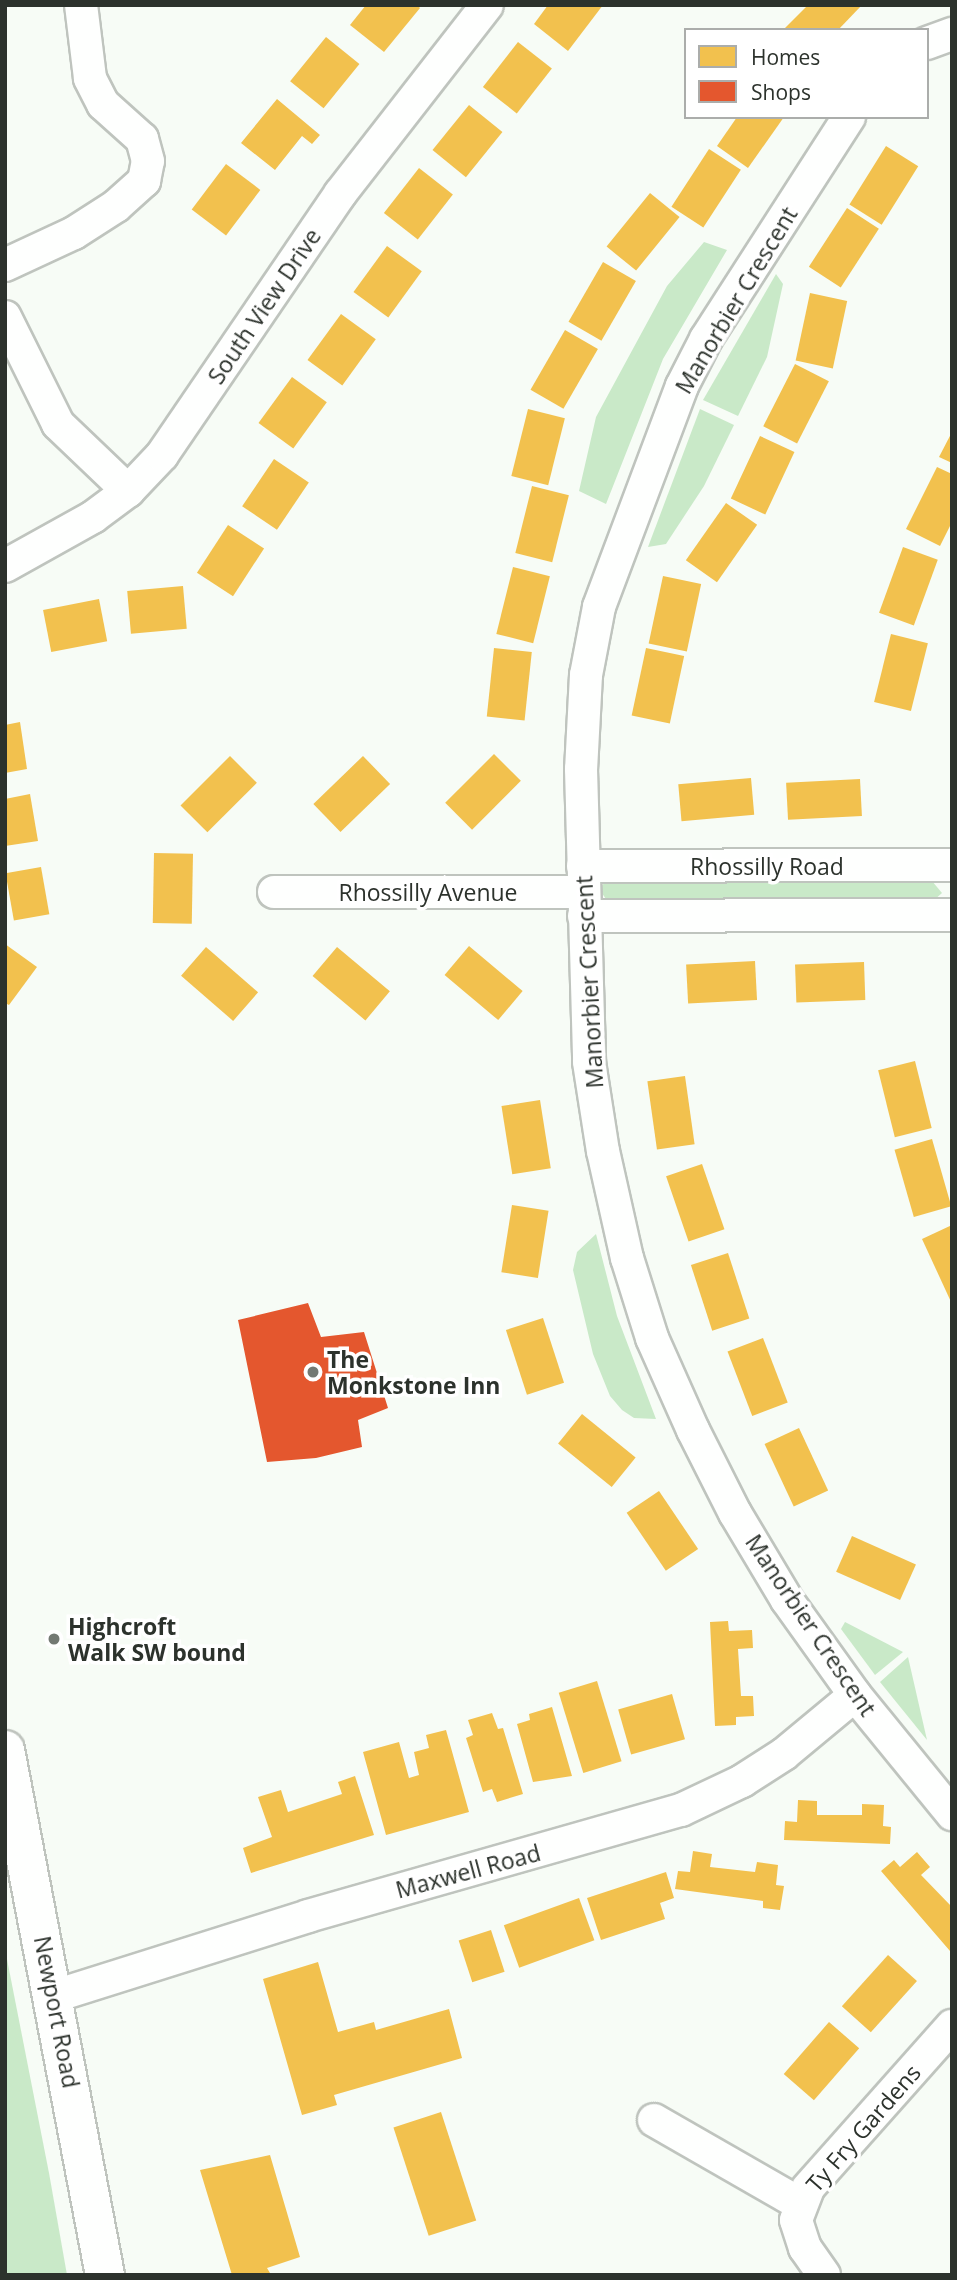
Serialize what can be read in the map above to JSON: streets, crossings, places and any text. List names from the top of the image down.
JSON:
{
  "streets": {
    "main road": ["Newport Road"],
    "street": [
      "Manorbier Crescent",
      "South View Drive",
      "Rhossilly Road",
      "Rhossilly Avenue",
      "Maxwell Road",
      "Ty Fry Gardens"
    ]
  },
  "crossings": [
    ["Manorbier Crescent", "Rhossilly Road"],
    ["Manorbier Crescent", "Rhossilly Avenue"],
    ["Manorbier Crescent", "Maxwell Road"],
    ["Rhossilly Road", "Rhossilly Avenue"],
    ["Maxwell Road", "Newport Road"]
  ],
  "places": ["The Monkstone Inn", "Highcroft Walk SW bound"],
  "legend": ["Homes", "Shops"]
}
